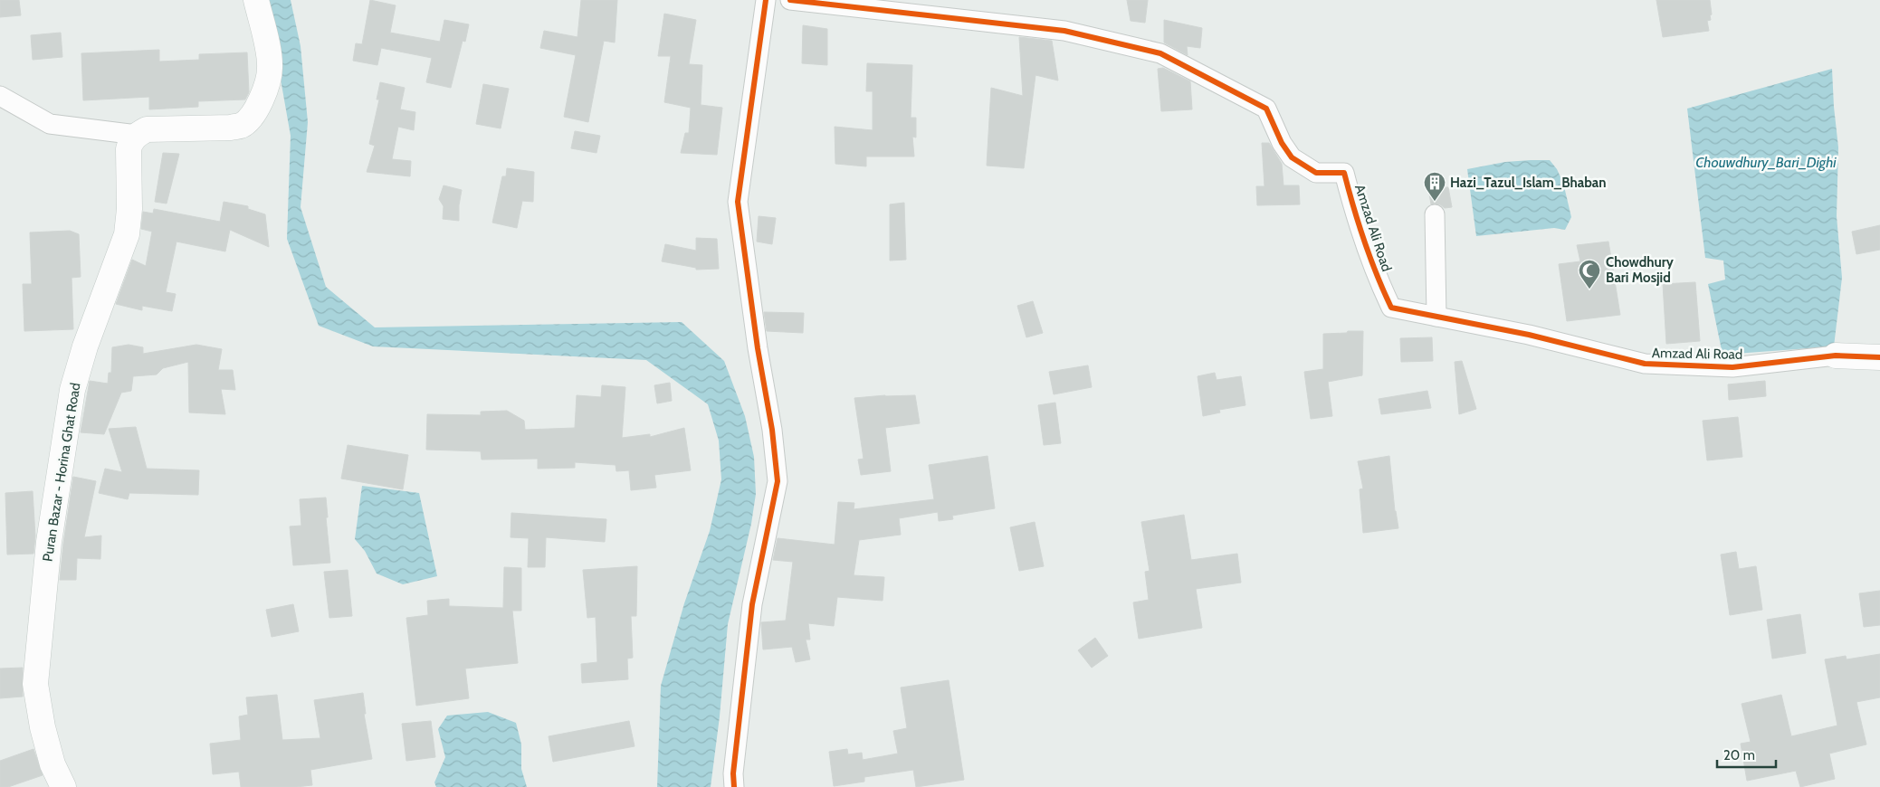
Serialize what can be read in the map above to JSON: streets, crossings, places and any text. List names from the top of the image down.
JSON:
{
  "streets": {
    "main road": ["Puran Bazar - Horina Ghat Road"],
    "street": ["Amzad Ali Road"]
  },
  "water": ["Chouwdhury_Bari_Dighi"],
  "places": {
    "building": ["Hazi_Tazul_Islam_Bhaban"],
    "mosque": ["Chowdhury Bari Mosjid"]
  },
  "scale_bar": "20 m"
}
